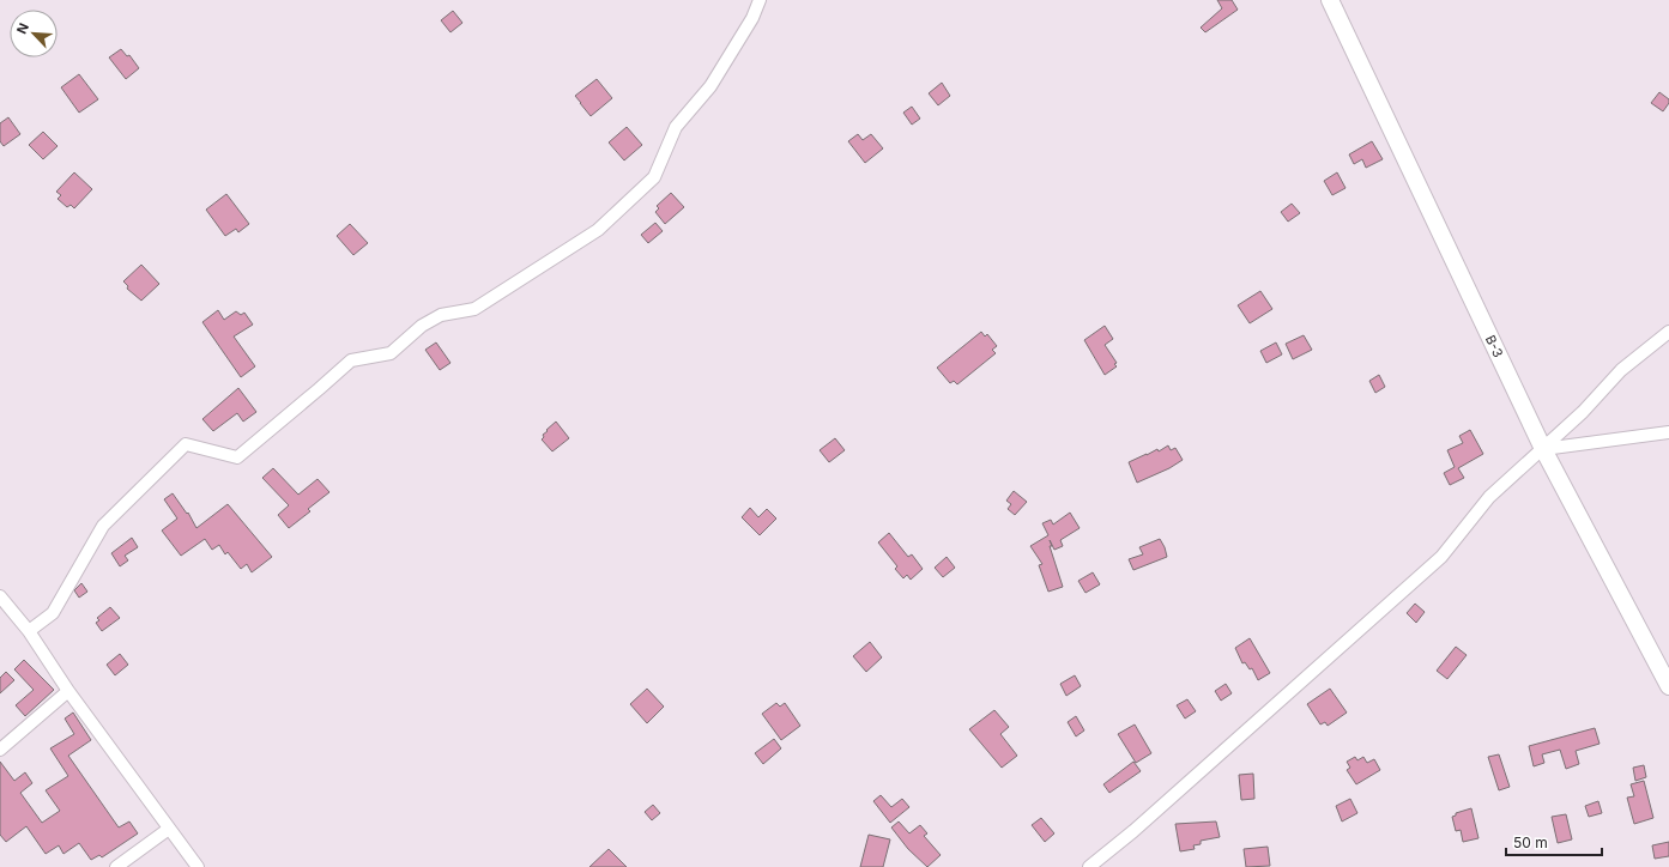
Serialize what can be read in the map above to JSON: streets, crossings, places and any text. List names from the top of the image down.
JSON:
{
  "streets": {
    "main road": ["B-3"]
  },
  "scale_bar": "50 m",
  "north": "top left"
}
